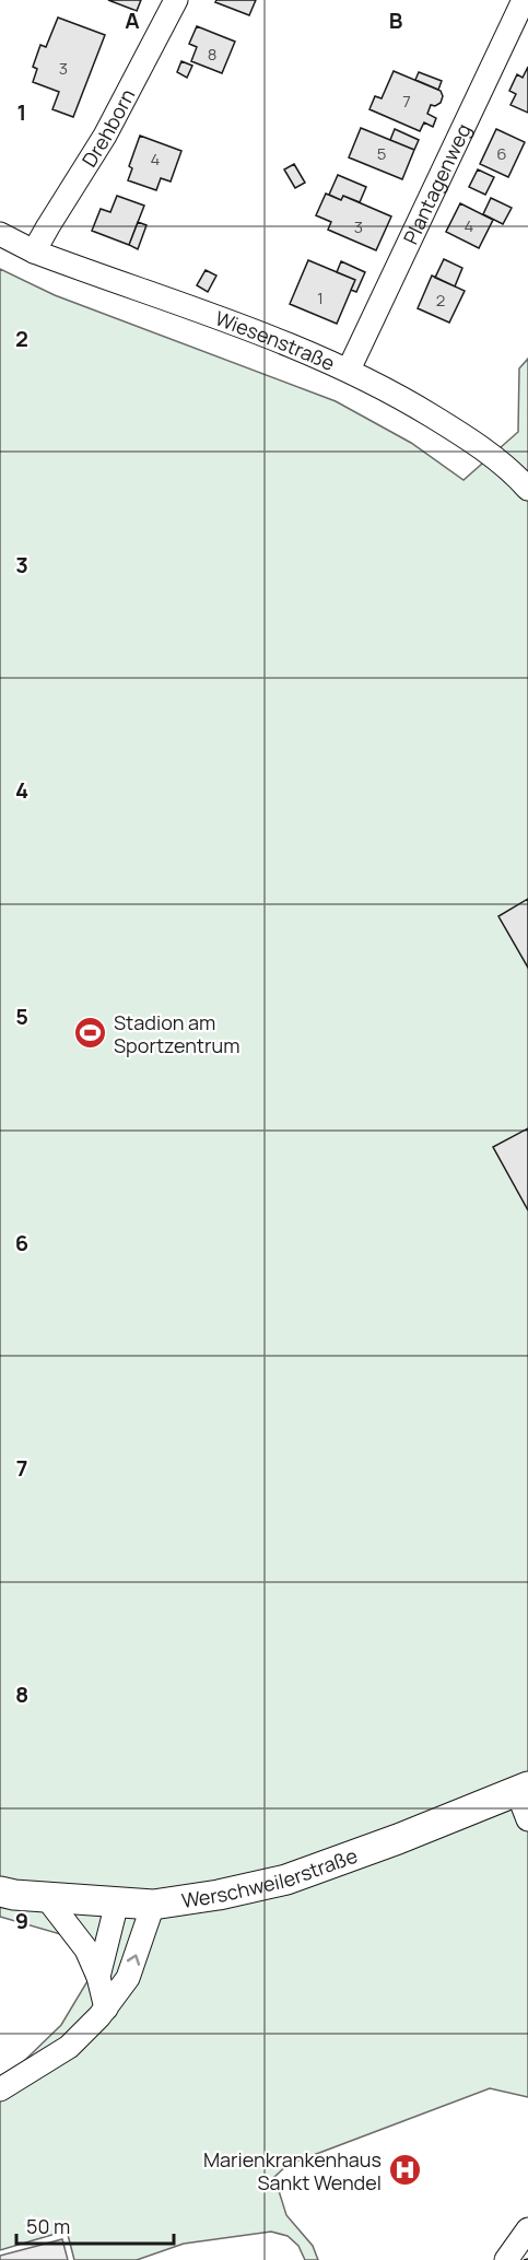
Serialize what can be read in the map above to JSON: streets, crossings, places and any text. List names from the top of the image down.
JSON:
{
  "streets": {
    "main road": ["Werschweilerstraße"],
    "street": ["Drehborn", "Plantagenweg", "Wiesenstraße"]
  },
  "crossings": [
    ["Drehborn", "Wiesenstraße"],
    ["Plantagenweg", "Wiesenstraße"]
  ],
  "places": {
    "sports": ["Stadion am Sportzentrum"],
    "hospital": ["Marienkrankenhaus Sankt Wendel"]
  },
  "house_numbers": [
    "8",
    "3",
    "7",
    "5",
    "6",
    "4",
    "4",
    "3",
    "1",
    "2"
  ],
  "scale_bar": "50 m",
  "grid": {
    "columns": ["A", "B"],
    "rows": [
      "1",
      "2",
      "3",
      "4",
      "5",
      "6",
      "7",
      "8",
      "9"
    ]
  }
}
